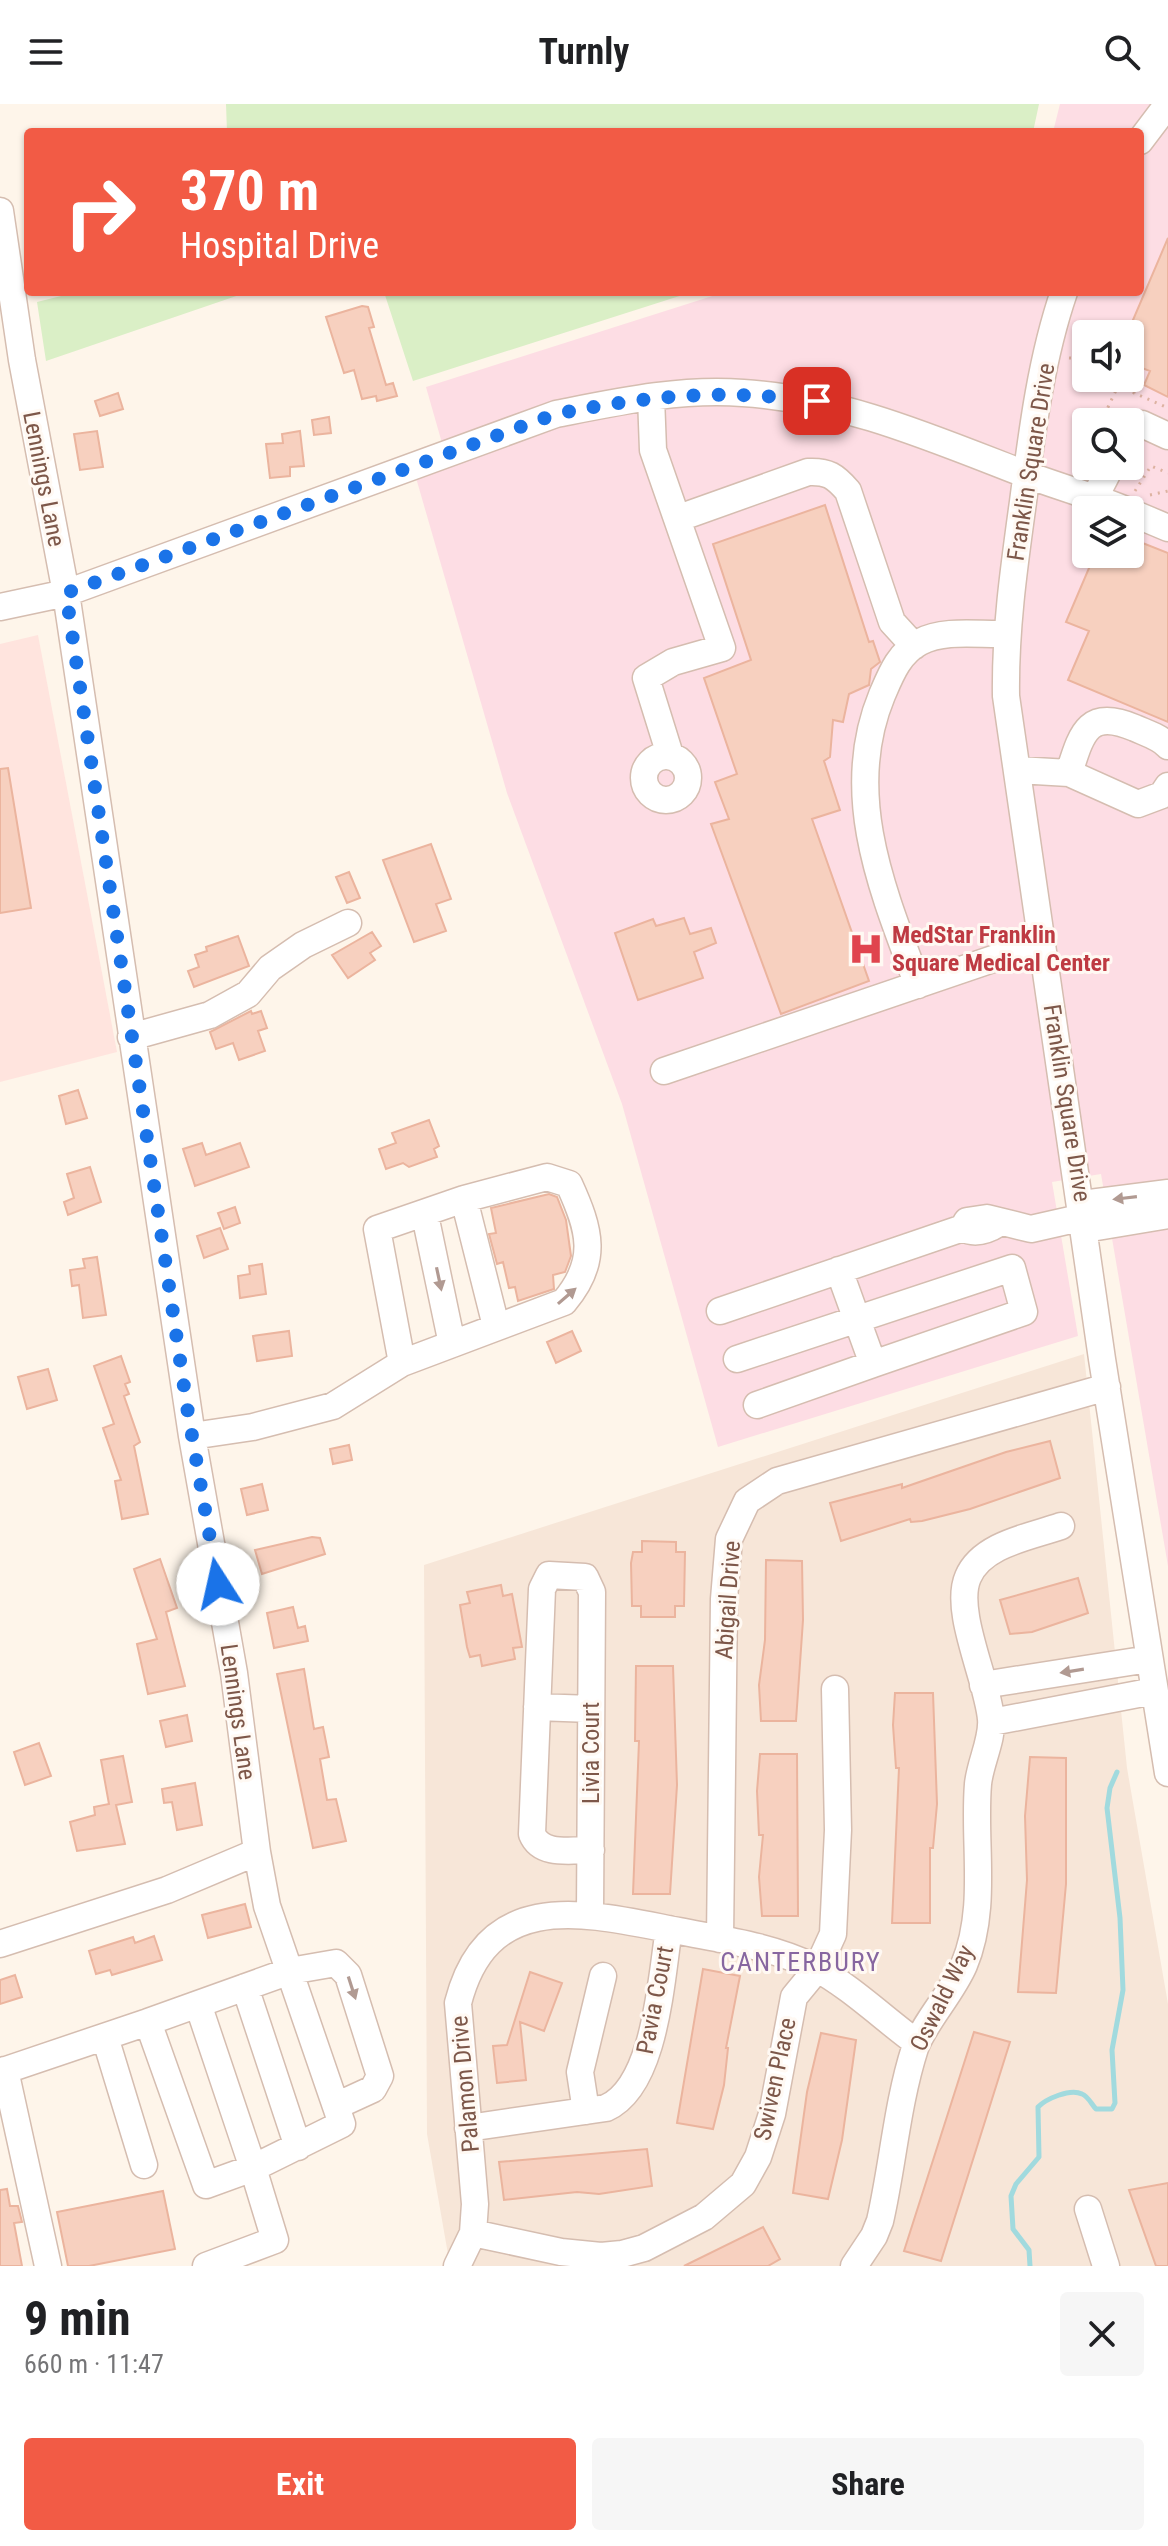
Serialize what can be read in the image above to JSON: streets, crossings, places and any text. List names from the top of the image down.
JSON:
{
  "streets": {
    "street": [
      "Franklin Square Drive",
      "Lennings Lane",
      "Abigail Drive",
      "Livia Court",
      "Oswald Way",
      "Pavia Court",
      "Swiven Place",
      "Palamon Drive"
    ]
  },
  "crossings": [
    ["Franklin Square Drive", "Abigail Drive"],
    ["Abigail Drive", "Palamon Drive"],
    ["Livia Court", "Palamon Drive"],
    ["Oswald Way", "Palamon Drive"],
    ["Pavia Court", "Palamon Drive"],
    ["Swiven Place", "Palamon Drive"]
  ],
  "districts": ["CANTERBURY"],
  "places": {
    "hospital": ["MedStar Franklin Square Medical Center"]
  },
  "page": {
    "header": "Turnly",
    "turn": ["370 m", "Hospital Drive"],
    "heading": ["9 min", "660 m · 11:47"],
    "buttons": ["Exit", "Share"]
  }
}
